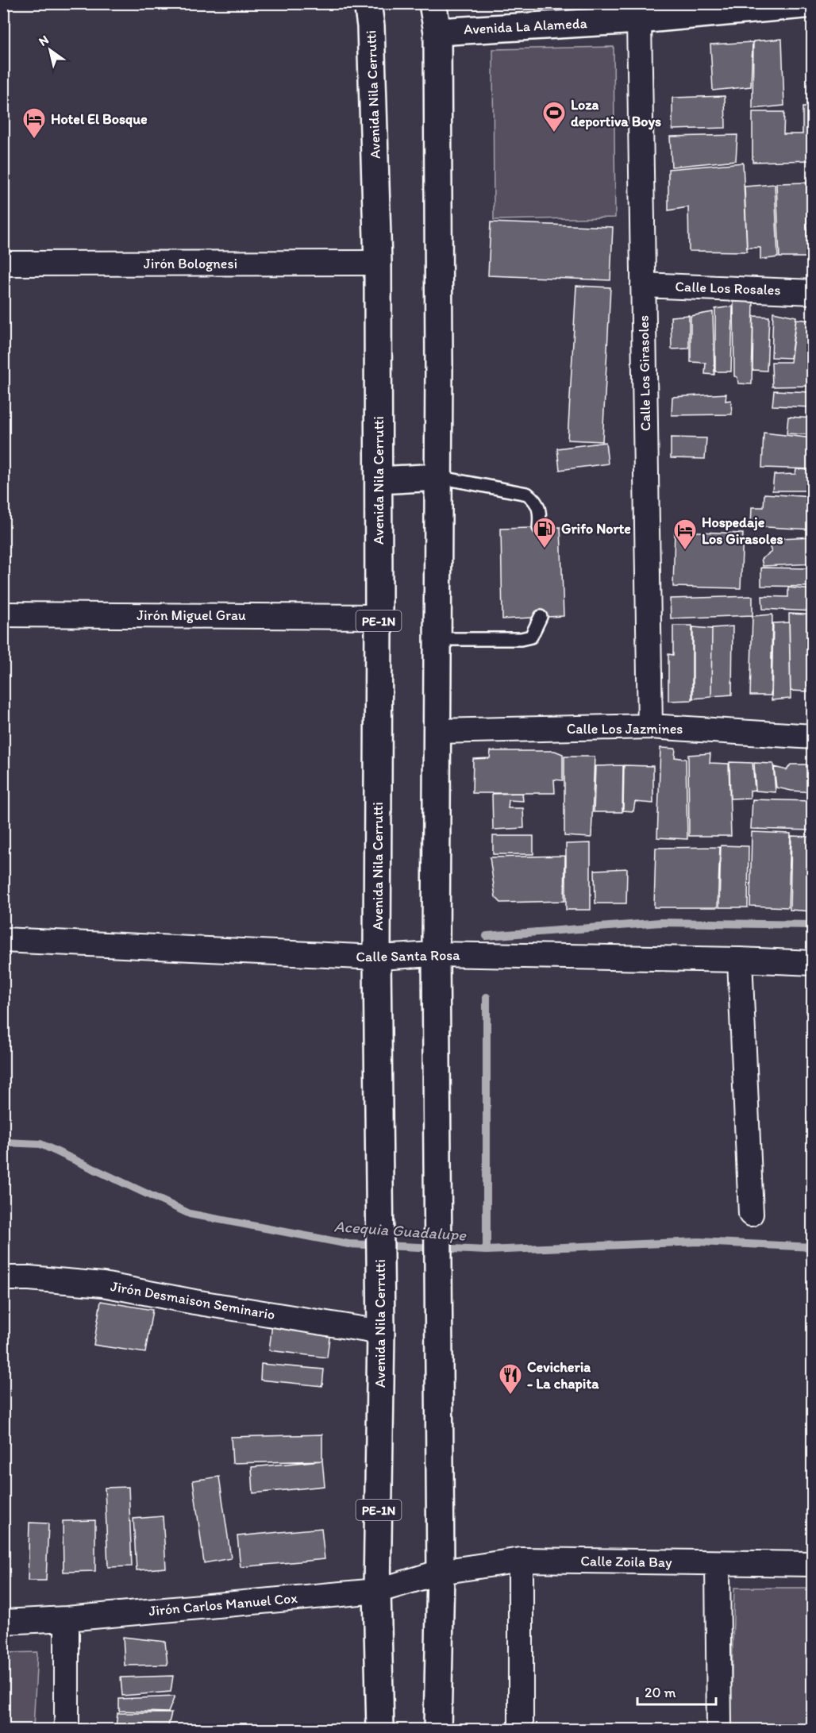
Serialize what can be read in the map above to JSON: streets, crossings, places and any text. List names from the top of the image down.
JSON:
{
  "streets": {
    "main road": ["Avenida La Alameda", "Avenida Nila Cerrutti", "PE-1N"],
    "street": [
      "Jirón Bolognesi",
      "Calle Los Rosales",
      "Calle Los Girasoles",
      "Jirón Miguel Grau",
      "Calle Los Jazmines",
      "Calle Santa Rosa",
      "Jirón Desmaison Seminario",
      "Calle Zoila Bay",
      "Jirón Carlos Manuel Cox"
    ]
  },
  "crossings": [
    ["Avenida La Alameda", "Calle Los Girasoles"],
    ["Avenida Nila Cerrutti", "Jirón Bolognesi"],
    ["Avenida Nila Cerrutti", "Jirón Miguel Grau"],
    ["Avenida Nila Cerrutti", "Calle Santa Rosa"],
    ["Avenida Nila Cerrutti", "Jirón Desmaison Seminario"],
    ["Avenida Nila Cerrutti", "Jirón Carlos Manuel Cox"],
    ["Calle Los Rosales", "Calle Los Girasoles"],
    ["Calle Los Girasoles", "Calle Los Jazmines"],
    ["Calle Zoila Bay", "Jirón Carlos Manuel Cox"]
  ],
  "water": ["Acequia Guadalupe"],
  "places": {
    "sports": ["Loza deportiva Boys"],
    "hotel": ["Hotel El Bosque", "Hospedaje Los Girasoles"],
    "fuel station": ["Grifo Norte"],
    "restaurant": ["Cevicheria - La chapita"]
  },
  "scale_bar": "20 m",
  "north": "top left"
}
